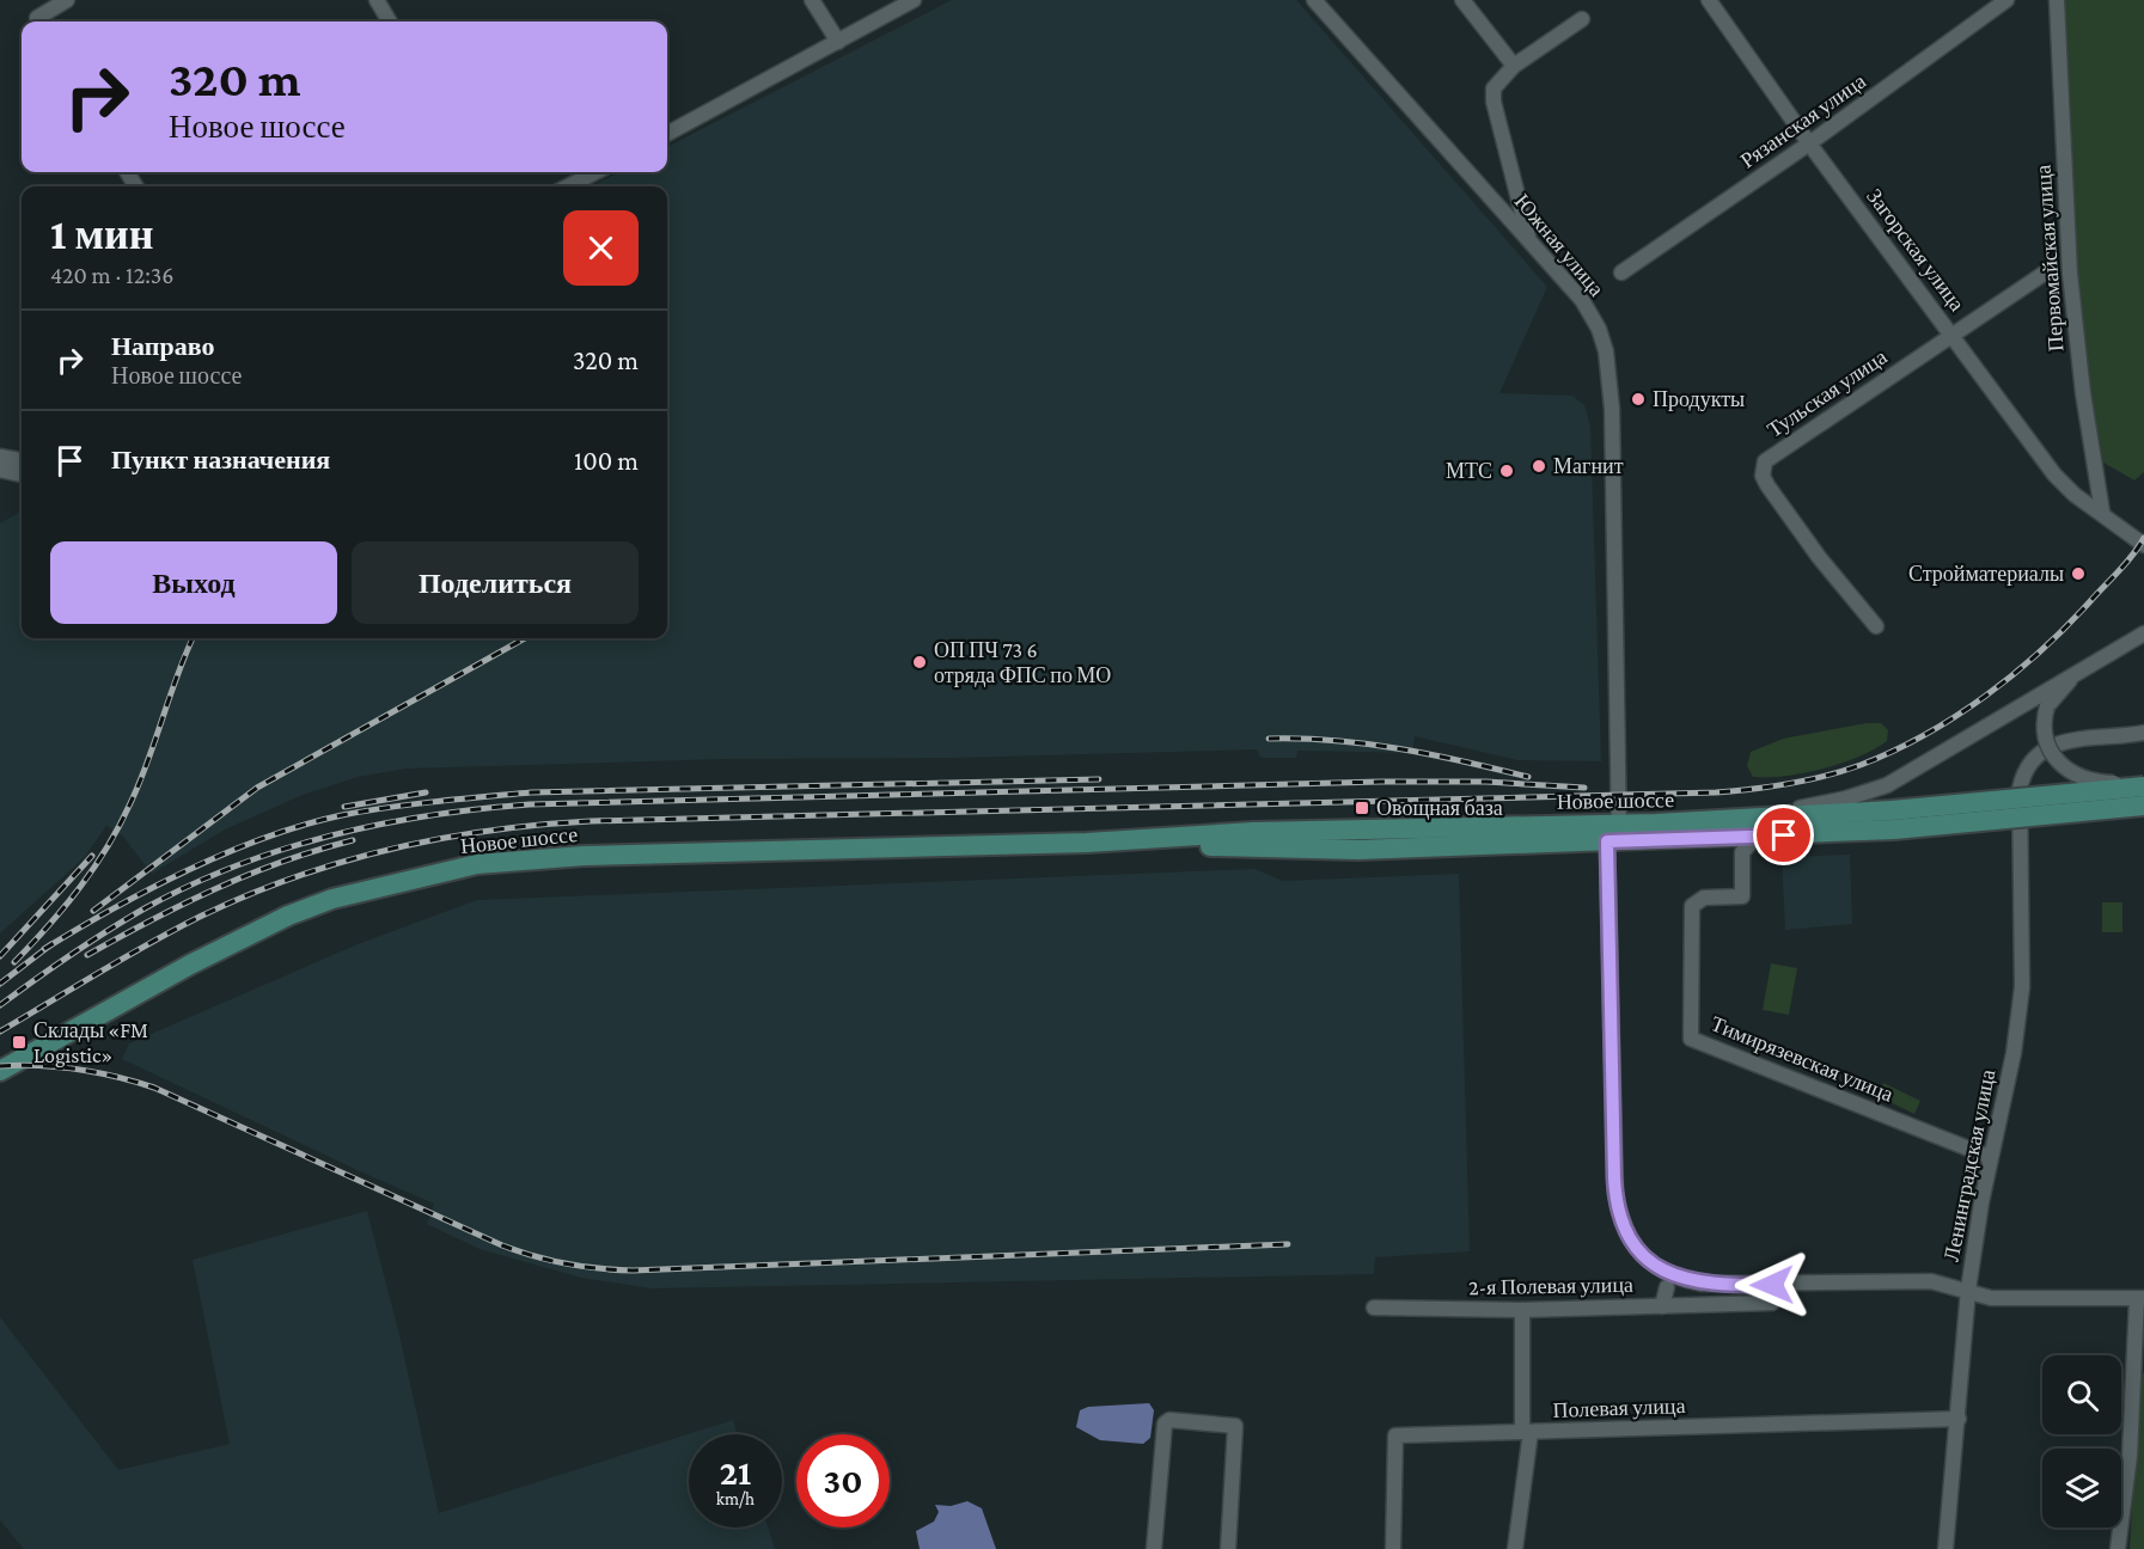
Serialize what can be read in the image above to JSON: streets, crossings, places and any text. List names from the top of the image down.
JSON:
{
  "streets": {
    "main road": ["Новое шоссе"],
    "street": [
      "Рязанская улица",
      "Южная улица",
      "Загорская улица",
      "Первомайская улица",
      "Тульская улица",
      "Тимирязевская улица",
      "Ленинградская улица",
      "2-я Полевая улица",
      "Полевая улица"
    ]
  },
  "crossings": [
    ["Рязанская улица", "Загорская улица"],
    ["Южная улица", "Новое шоссе"],
    ["Южная улица", "Ленинградская улица"],
    ["Южная улица", "2-я Полевая улица"],
    ["Загорская улица", "Первомайская улица"],
    ["Загорская улица", "Тульская улица"],
    ["Тимирязевская улица", "Ленинградская улица"],
    ["Ленинградская улица", "Полевая улица"]
  ],
  "places": {
    "other": [
      "Продукты",
      "Магнит",
      "МТС",
      "Стройматериалы",
      "ОП ПЧ 73 6 отряда ФПС по МО"
    ],
    "transit": ["Овощная база", "Склады «FM Logistic»"]
  },
  "page": {
    "turn": ["320 m", "Новое шоссе"],
    "heading": ["1 мин", "420 m · 12:36"],
    "list": [
      {
        "name": "Направо",
        "note": "Новое шоссе",
        "value": "320 m"
      },
      {
        "name": "Пункт назначения",
        "value": "100 m"
      }
    ],
    "buttons": ["Выход", "Поделиться"],
    "speed": "21 km/h",
    "limit": "30"
  }
}
